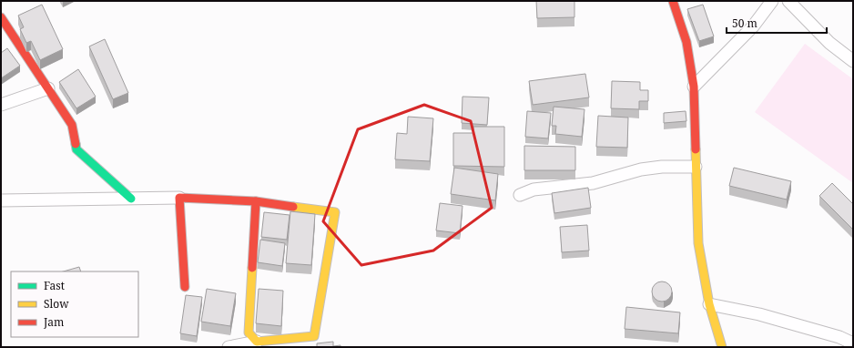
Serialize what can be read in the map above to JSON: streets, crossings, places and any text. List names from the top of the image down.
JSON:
{
  "legend": ["Fast", "Slow", "Jam"],
  "scale_bar": "50 m"
}
